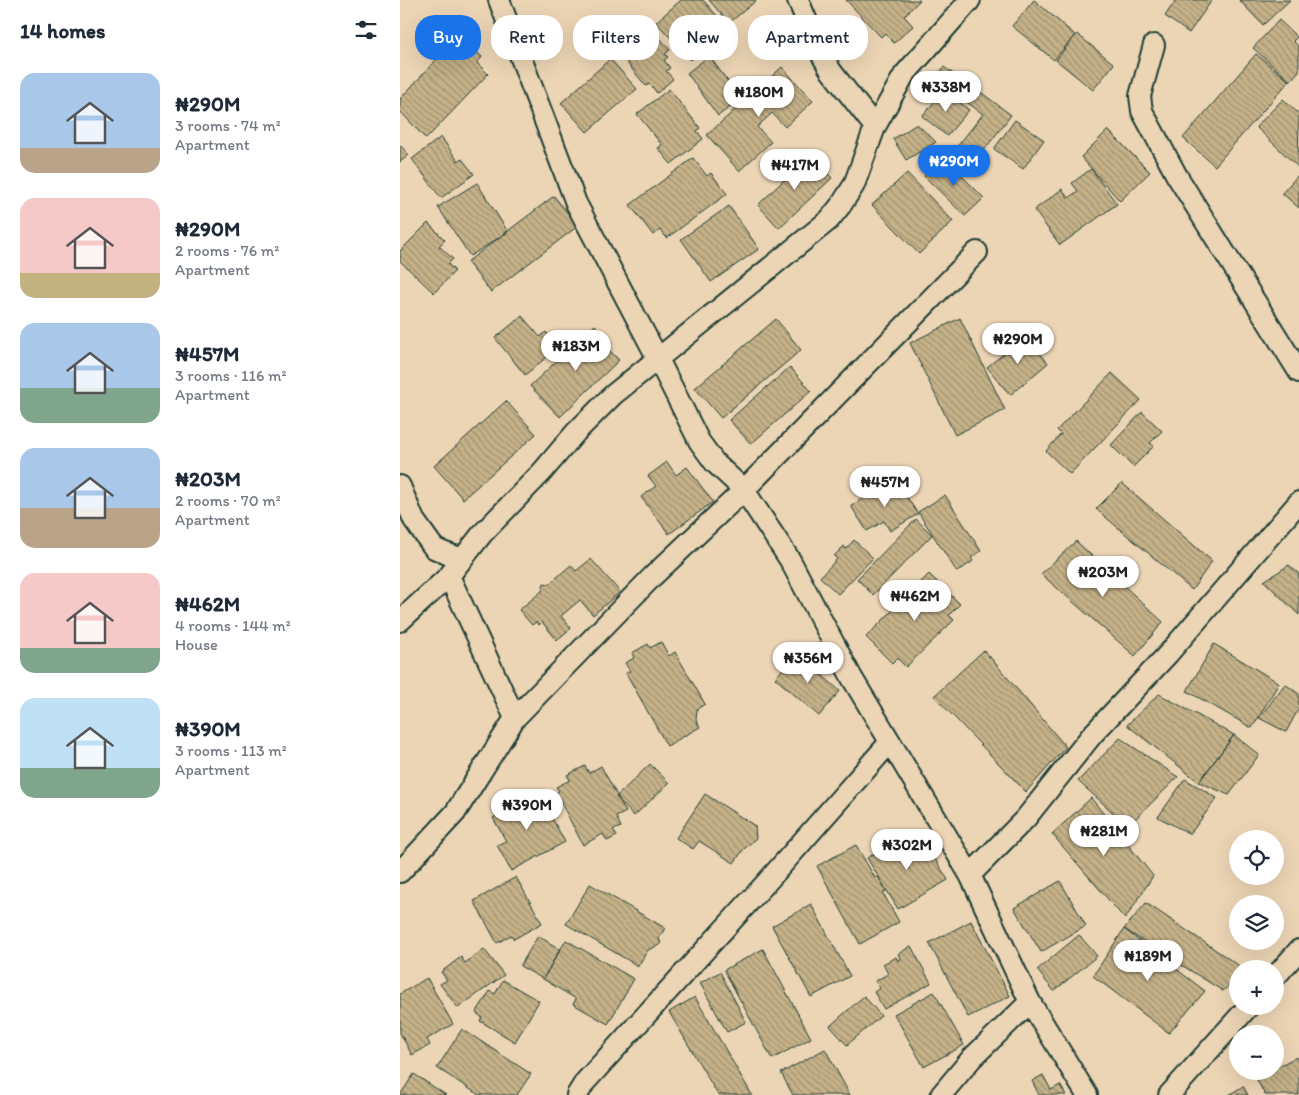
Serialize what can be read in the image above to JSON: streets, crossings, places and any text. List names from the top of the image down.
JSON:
{
  "page": {
    "heading": "14 homes",
    "chip": [
      "Buy",
      "Rent",
      "Filters",
      "New",
      "Apartment"
    ],
    "list": [
      {
        "name": "₦290M",
        "note": "3 rooms · 74 m² · Apartment"
      },
      {
        "name": "₦290M",
        "note": "2 rooms · 76 m² · Apartment"
      },
      {
        "name": "₦457M",
        "note": "3 rooms · 116 m² · Apartment"
      },
      {
        "name": "₦203M",
        "note": "2 rooms · 70 m² · Apartment"
      },
      {
        "name": "₦462M",
        "note": "4 rooms · 144 m² · House"
      },
      {
        "name": "₦390M",
        "note": "3 rooms · 113 m² · Apartment"
      }
    ],
    "price": [
      "₦338M",
      "₦180M",
      "₦290M",
      "₦417M",
      "₦290M",
      "₦183M",
      "₦457M",
      "₦203M",
      "₦462M",
      "₦356M",
      "₦390M",
      "₦281M",
      "₦302M",
      "₦189M"
    ],
    "map_buttons": ["+", "−"]
  }
}
